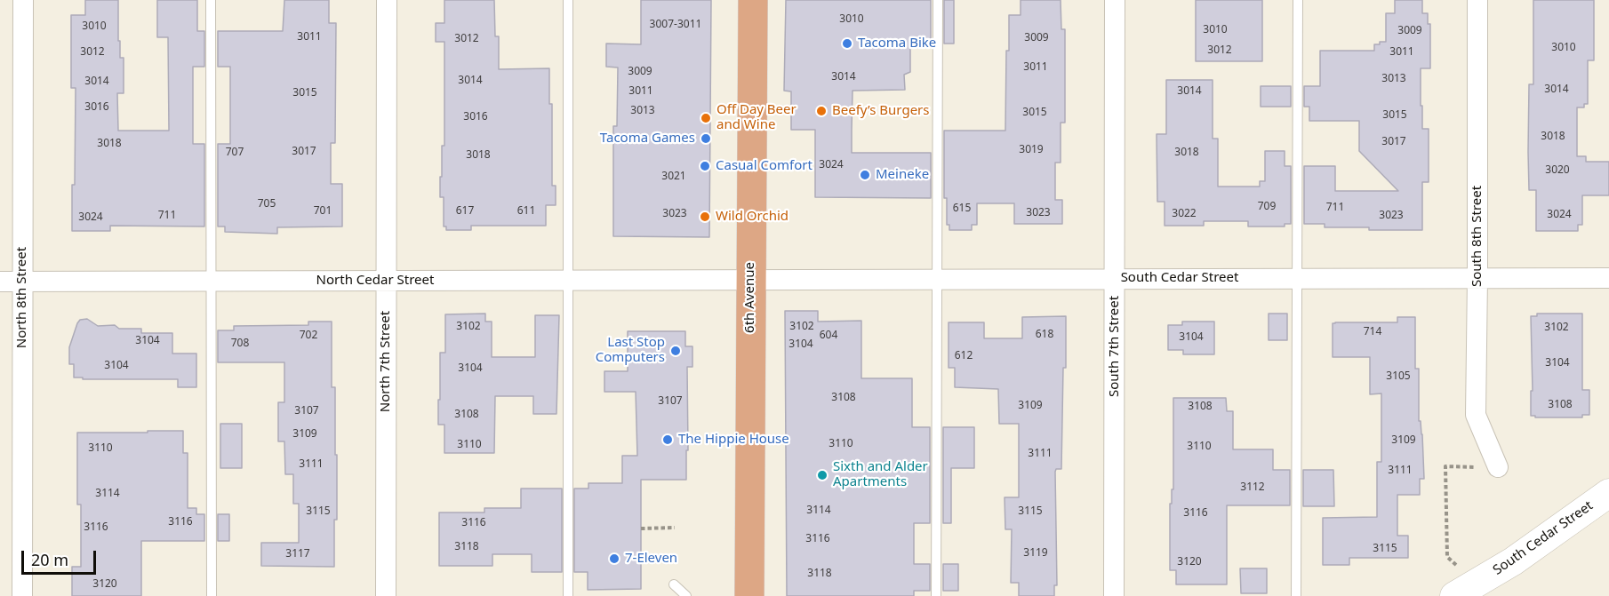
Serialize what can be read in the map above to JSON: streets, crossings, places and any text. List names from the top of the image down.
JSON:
{
  "streets": {
    "main road": ["South Cedar Street", "6th Avenue"],
    "street": [
      "South 8th Street",
      "North Cedar Street",
      "North 8th Street",
      "South 7th Street",
      "North 7th Street"
    ]
  },
  "crossings": [
    ["South 8th Street", "South Cedar Street"],
    ["South Cedar Street", "North Cedar Street"],
    ["South Cedar Street", "6th Avenue"],
    ["South Cedar Street", "South 7th Street"],
    ["North Cedar Street", "North 8th Street"],
    ["North Cedar Street", "6th Avenue"],
    ["North Cedar Street", "North 7th Street"]
  ],
  "places": [
    "Tacoma Bike",
    "Beefy’s Burgers",
    "Off Day Beer and Wine",
    "Tacoma Games",
    "Casual Comfort",
    "Meineke",
    "Wild Orchid",
    "Last Stop Computers",
    "The Hippie House",
    "Sixth and Alder Apartments",
    "7-Eleven"
  ],
  "house_numbers": [
    "3010",
    "3007-3011",
    "3010",
    "3010",
    "3009",
    "3011",
    "3009",
    "3012",
    "3010",
    "3012",
    "3012",
    "3011",
    "3011",
    "3009",
    "3014",
    "3013",
    "3014",
    "3014",
    "3014",
    "3011",
    "3014",
    "3015",
    "3016",
    "3013",
    "3015",
    "3015",
    "3016",
    "3018",
    "3017",
    "3018",
    "3019",
    "3017",
    "707",
    "3018",
    "3018",
    "3024",
    "3020",
    "3021",
    "705",
    "709",
    "711",
    "615",
    "701",
    "617",
    "611",
    "3023",
    "3023",
    "3022",
    "3024",
    "711",
    "3023",
    "3024",
    "3102",
    "3102",
    "3102",
    "714",
    "618",
    "702",
    "604",
    "3104",
    "3104",
    "708",
    "3104",
    "612",
    "3104",
    "3104",
    "3104",
    "3105",
    "3108",
    "3107",
    "3108",
    "3109",
    "3108",
    "3107",
    "3108",
    "3109",
    "3109",
    "3110",
    "3110",
    "3110",
    "3110",
    "3111",
    "3111",
    "3111",
    "3112",
    "3114",
    "3114",
    "3115",
    "3115",
    "3116",
    "3116",
    "3116",
    "3116",
    "3116",
    "3118",
    "3115",
    "3119",
    "3117",
    "3120",
    "3118",
    "3120"
  ],
  "scale_bar": "20 m"
}
